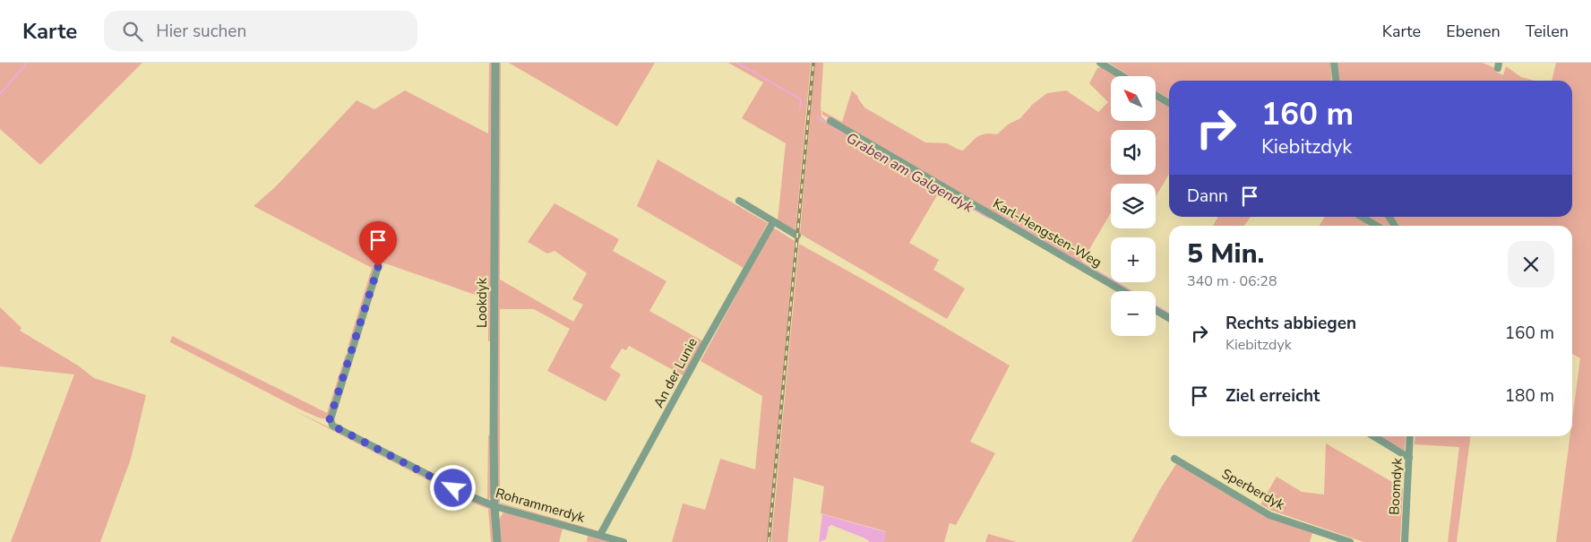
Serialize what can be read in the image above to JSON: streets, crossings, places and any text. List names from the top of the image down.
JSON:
{
  "streets": {
    "street": [
      "Karl-Hengsten-Weg",
      "Lookdyk",
      "An der Lunie",
      "Boomdyk",
      "Sperberdyk",
      "Rohrammerdyk"
    ]
  },
  "crossings": [
    ["Lookdyk", "Rohrammerdyk"],
    ["An der Lunie", "Rohrammerdyk"]
  ],
  "water": ["Graben am Galgendyk"],
  "north": "top left",
  "page": {
    "header": "Karte",
    "search": "Hier suchen",
    "nav": ["Karte", "Ebenen", "Teilen"],
    "map_buttons": ["+", "−"],
    "turn": ["160 m", "Kiebitzdyk"],
    "then": "Dann",
    "heading": ["5 Min.", "340 m · 06:28"],
    "list": [
      {
        "name": "Rechts abbiegen",
        "note": "Kiebitzdyk",
        "value": "160 m"
      },
      {
        "name": "Ziel erreicht",
        "value": "180 m"
      }
    ]
  }
}
